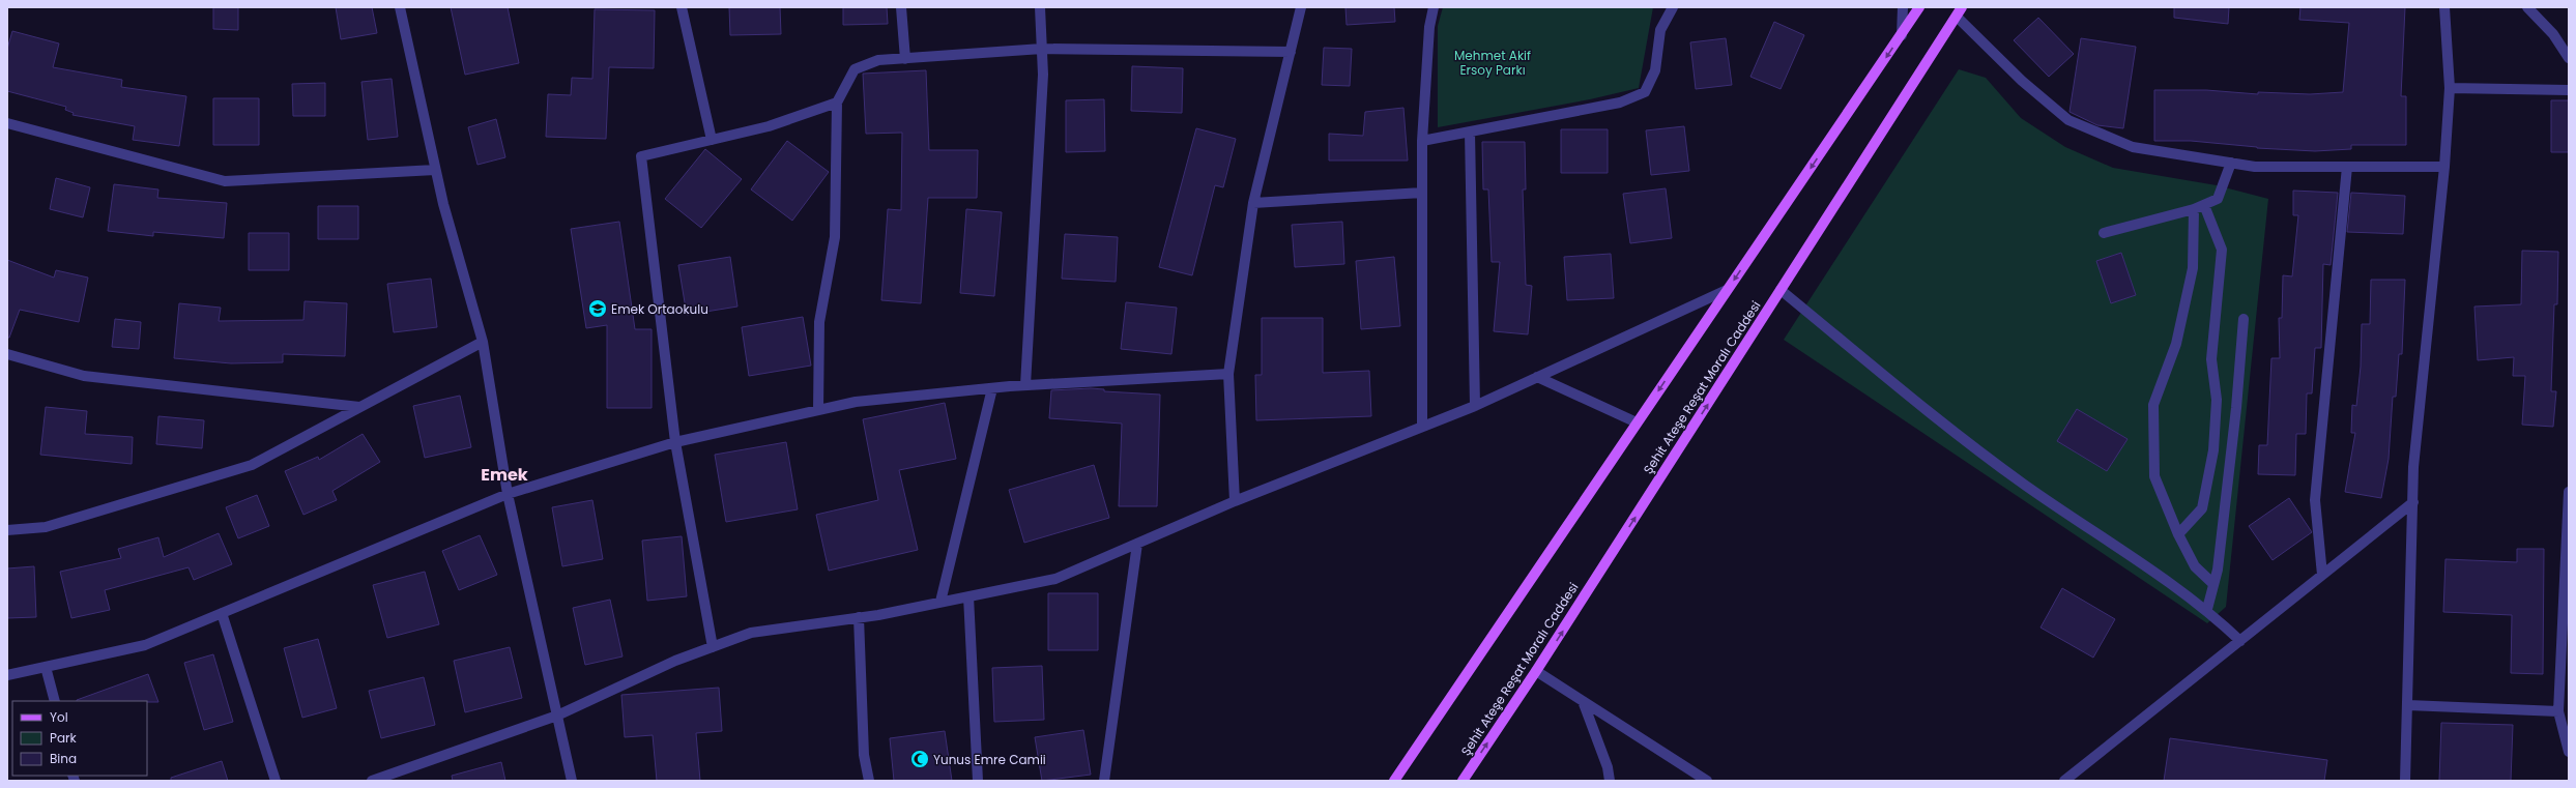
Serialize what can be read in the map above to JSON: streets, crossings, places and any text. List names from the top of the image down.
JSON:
{
  "streets": {
    "main road": ["Şehit Ateşe Reşat Moralı Caddesi"]
  },
  "districts": ["Emek"],
  "parks": ["Mehmet Akif Ersoy Parkı"],
  "places": {
    "school or university": ["Emek Ortaokulu"],
    "mosque": ["Yunus Emre Camii"]
  },
  "legend": ["Yol", "Park", "Bina"]
}
